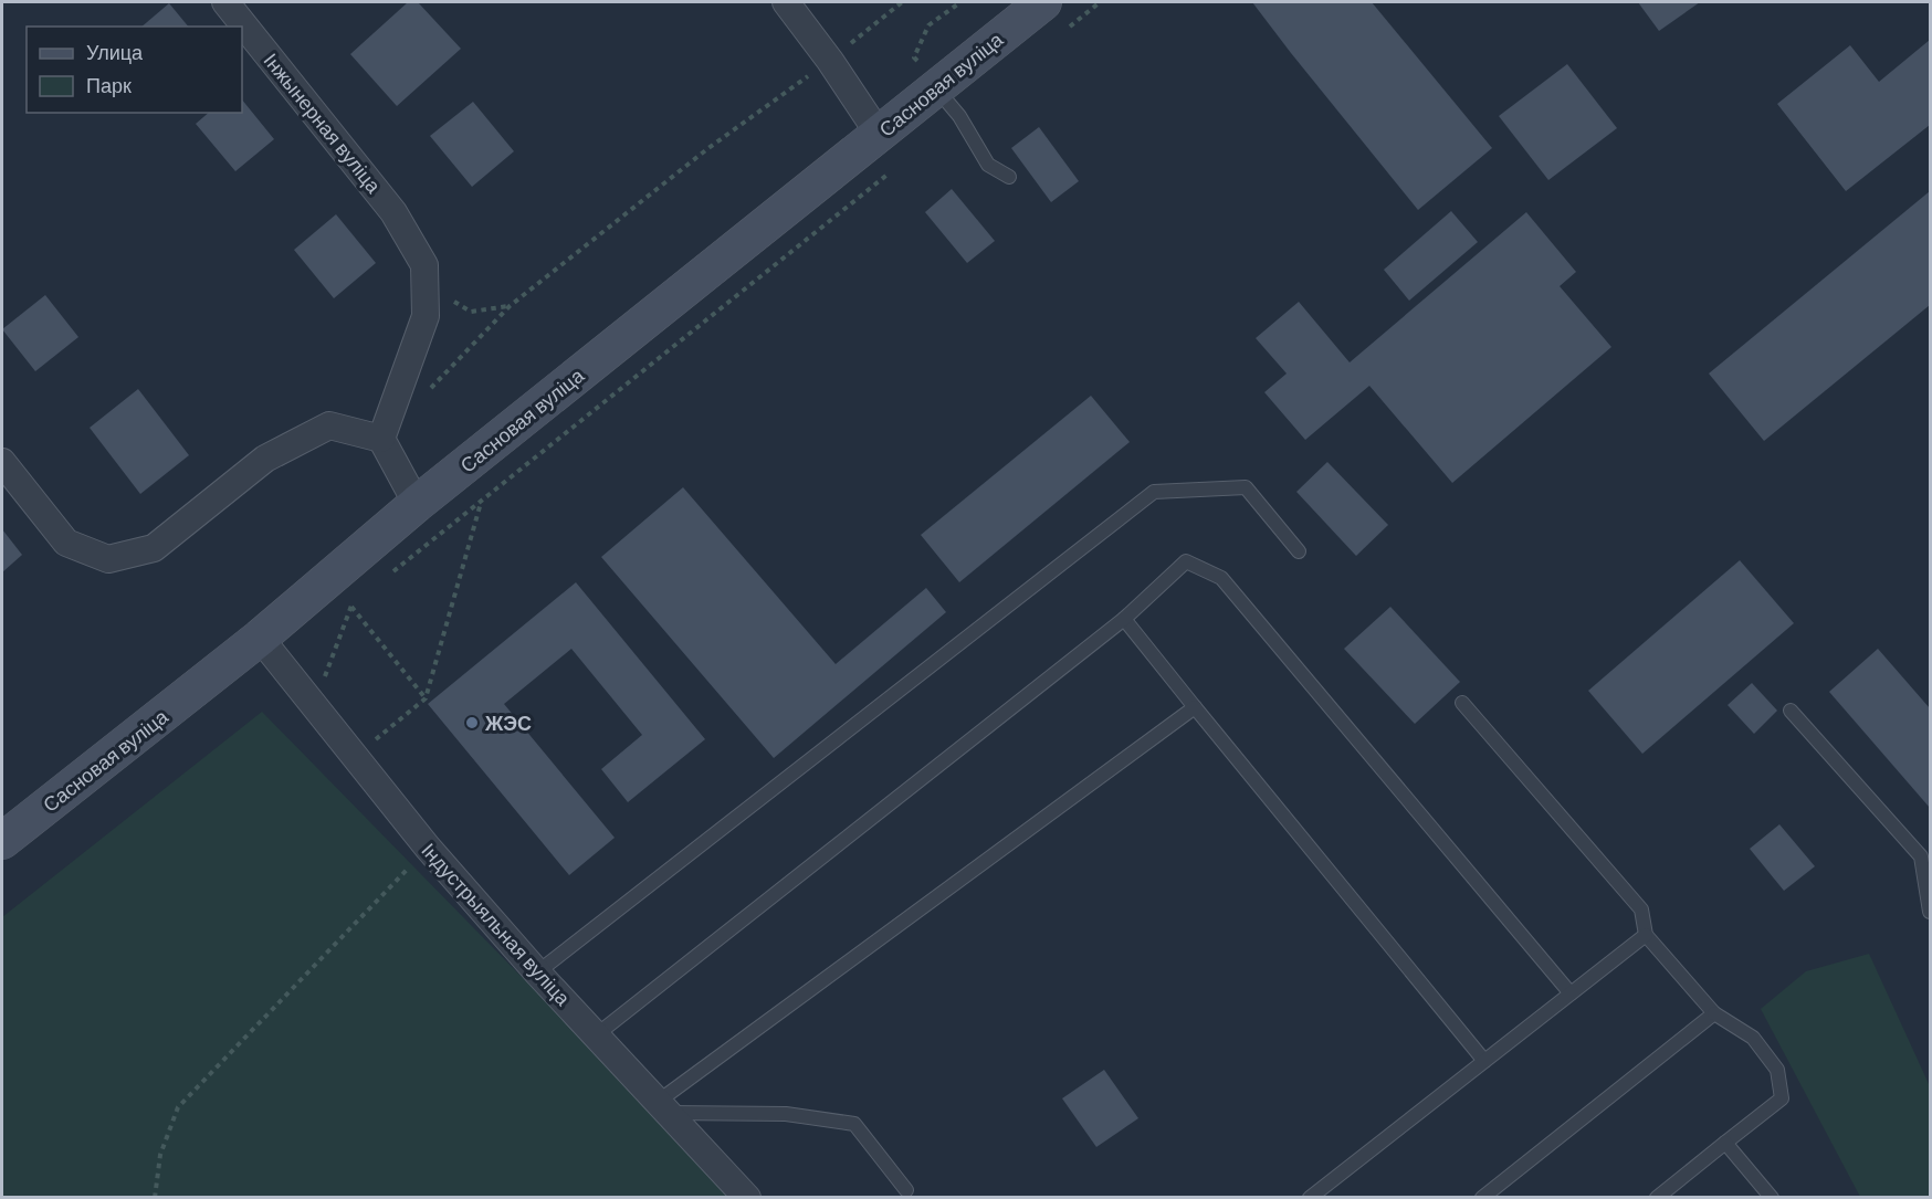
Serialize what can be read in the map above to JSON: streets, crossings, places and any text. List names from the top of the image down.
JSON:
{
  "streets": {
    "street": ["Сасновая вуліца", "Інжынерная вуліца", "Індустрыяльная вуліца"]
  },
  "crossings": [
    ["Сасновая вуліца", "Індустрыяльная вуліца"]
  ],
  "places": ["ЖЭС"],
  "legend": ["Улица", "Парк"]
}
